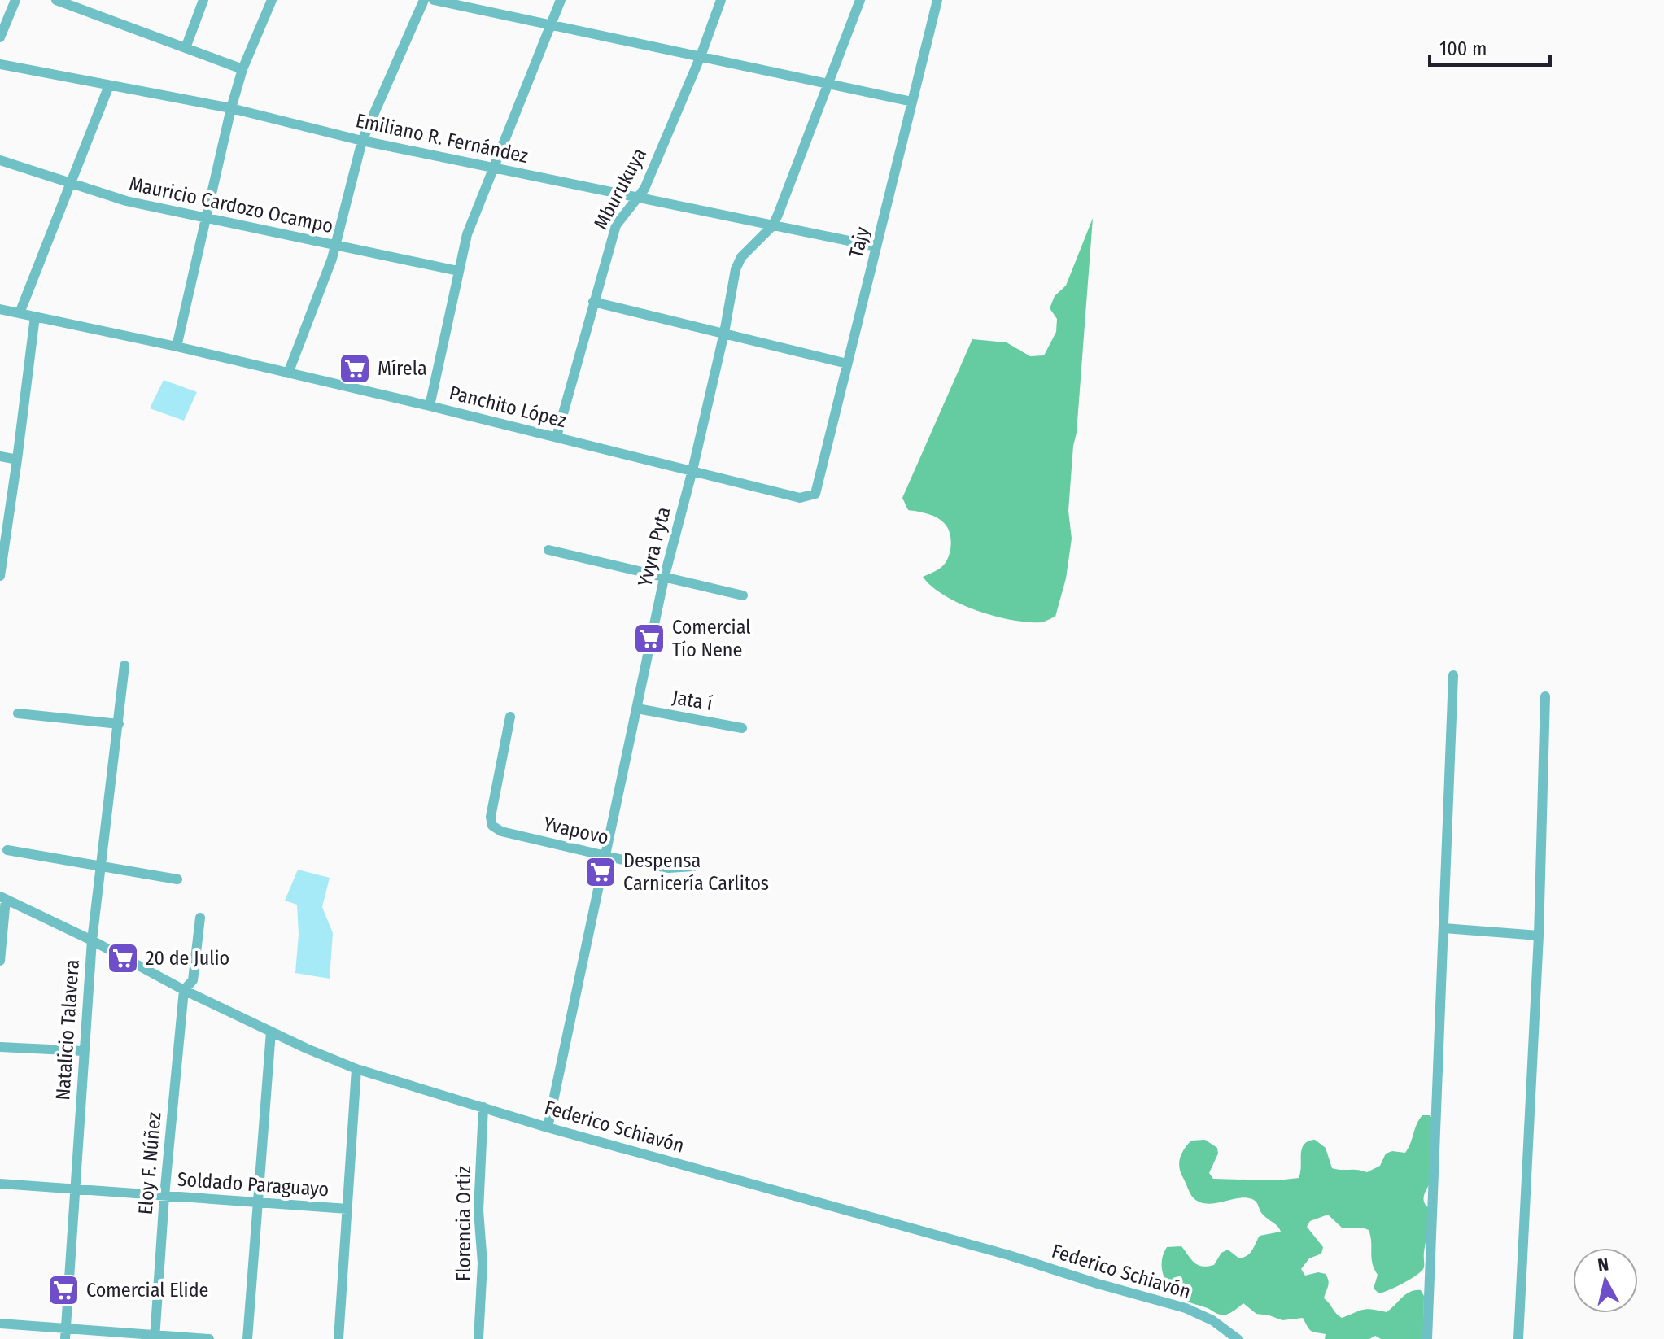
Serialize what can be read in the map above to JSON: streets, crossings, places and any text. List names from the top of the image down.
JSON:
{
  "streets": {
    "street": [
      "Emiliano R. Fernández",
      "Mburukuya",
      "Mauricio Cardozo Ocampo",
      "Tajy",
      "Panchito López",
      "Yvyra Pyta",
      "Jata í",
      "Yvapovo",
      "Natalicio Talavera",
      "Federico Schiavón",
      "Eloy F. Núñez",
      "Soldado Paraguayo",
      "Florencia Ortiz"
    ]
  },
  "crossings": [
    ["Emiliano R. Fernández", "Mburukuya"],
    ["Emiliano R. Fernández", "Tajy"],
    ["Emiliano R. Fernández", "Yvyra Pyta"],
    ["Mburukuya", "Panchito López"],
    ["Tajy", "Panchito López"],
    ["Panchito López", "Yvyra Pyta"],
    ["Yvyra Pyta", "Jata í"],
    ["Yvyra Pyta", "Yvapovo"],
    ["Yvyra Pyta", "Federico Schiavón"],
    ["Natalicio Talavera", "Federico Schiavón"],
    ["Natalicio Talavera", "Soldado Paraguayo"],
    ["Federico Schiavón", "Eloy F. Núñez"],
    ["Federico Schiavón", "Florencia Ortiz"],
    ["Eloy F. Núñez", "Soldado Paraguayo"]
  ],
  "places": {
    "supermarket": [
      "Mírela",
      "Comercial Tío Nene",
      "Despensa Carnicería Carlitos",
      "20 de Julio",
      "Comercial Elide"
    ]
  },
  "scale_bar": "100 m",
  "north": "top"
}
